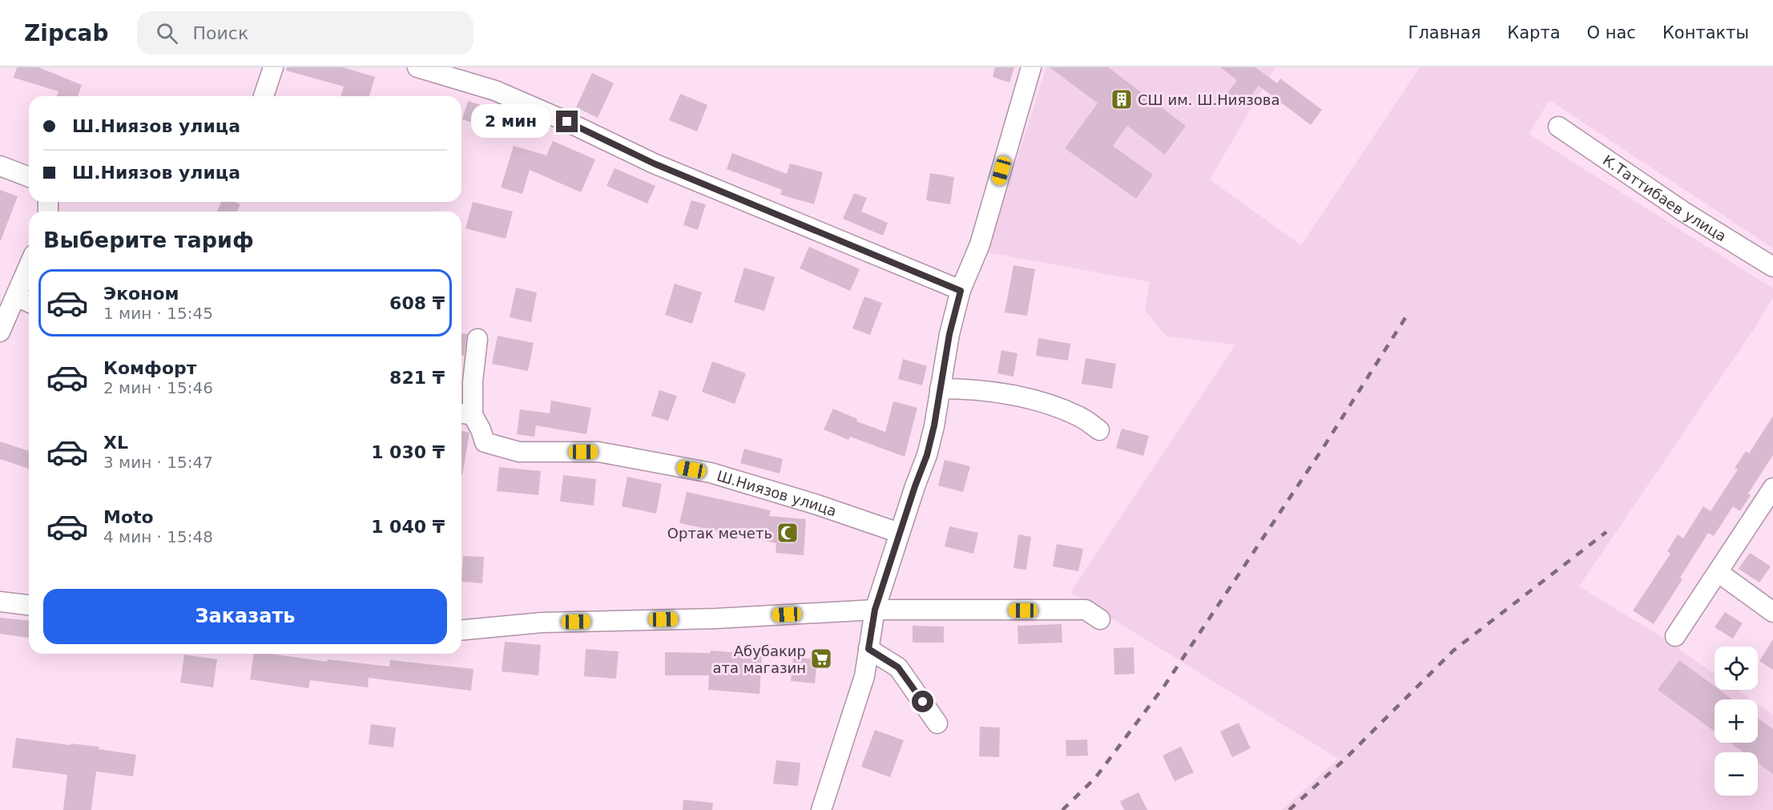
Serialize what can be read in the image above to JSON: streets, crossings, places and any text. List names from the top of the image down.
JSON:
{
  "streets": {
    "street": ["К.Таттибаев улица", "Ш.Ниязов улица"]
  },
  "places": {
    "building": ["СШ им. Ш.Ниязова"],
    "mosque": ["Ортак мечеть"],
    "supermarket": ["Абубакир ата магазин"]
  },
  "page": {
    "header": "Zipcab",
    "search": "Поиск",
    "nav": [
      "Главная",
      "Карта",
      "О нас",
      "Контакты"
    ],
    "banner": ["Ш.Ниязов улица", "Ш.Ниязов улица"],
    "bubble": "2 мин",
    "heading": "Выберите тариф",
    "list": [
      {
        "name": "Эконом",
        "note": "1 мин · 15:45",
        "value": "608 ₸"
      },
      {
        "name": "Комфорт",
        "note": "2 мин · 15:46",
        "value": "821 ₸"
      },
      {
        "name": "XL",
        "note": "3 мин · 15:47",
        "value": "1 030 ₸"
      },
      {
        "name": "Moto",
        "note": "4 мин · 15:48",
        "value": "1 040 ₸"
      }
    ],
    "buttons": "Заказать",
    "map_buttons": ["+", "−"]
  }
}
